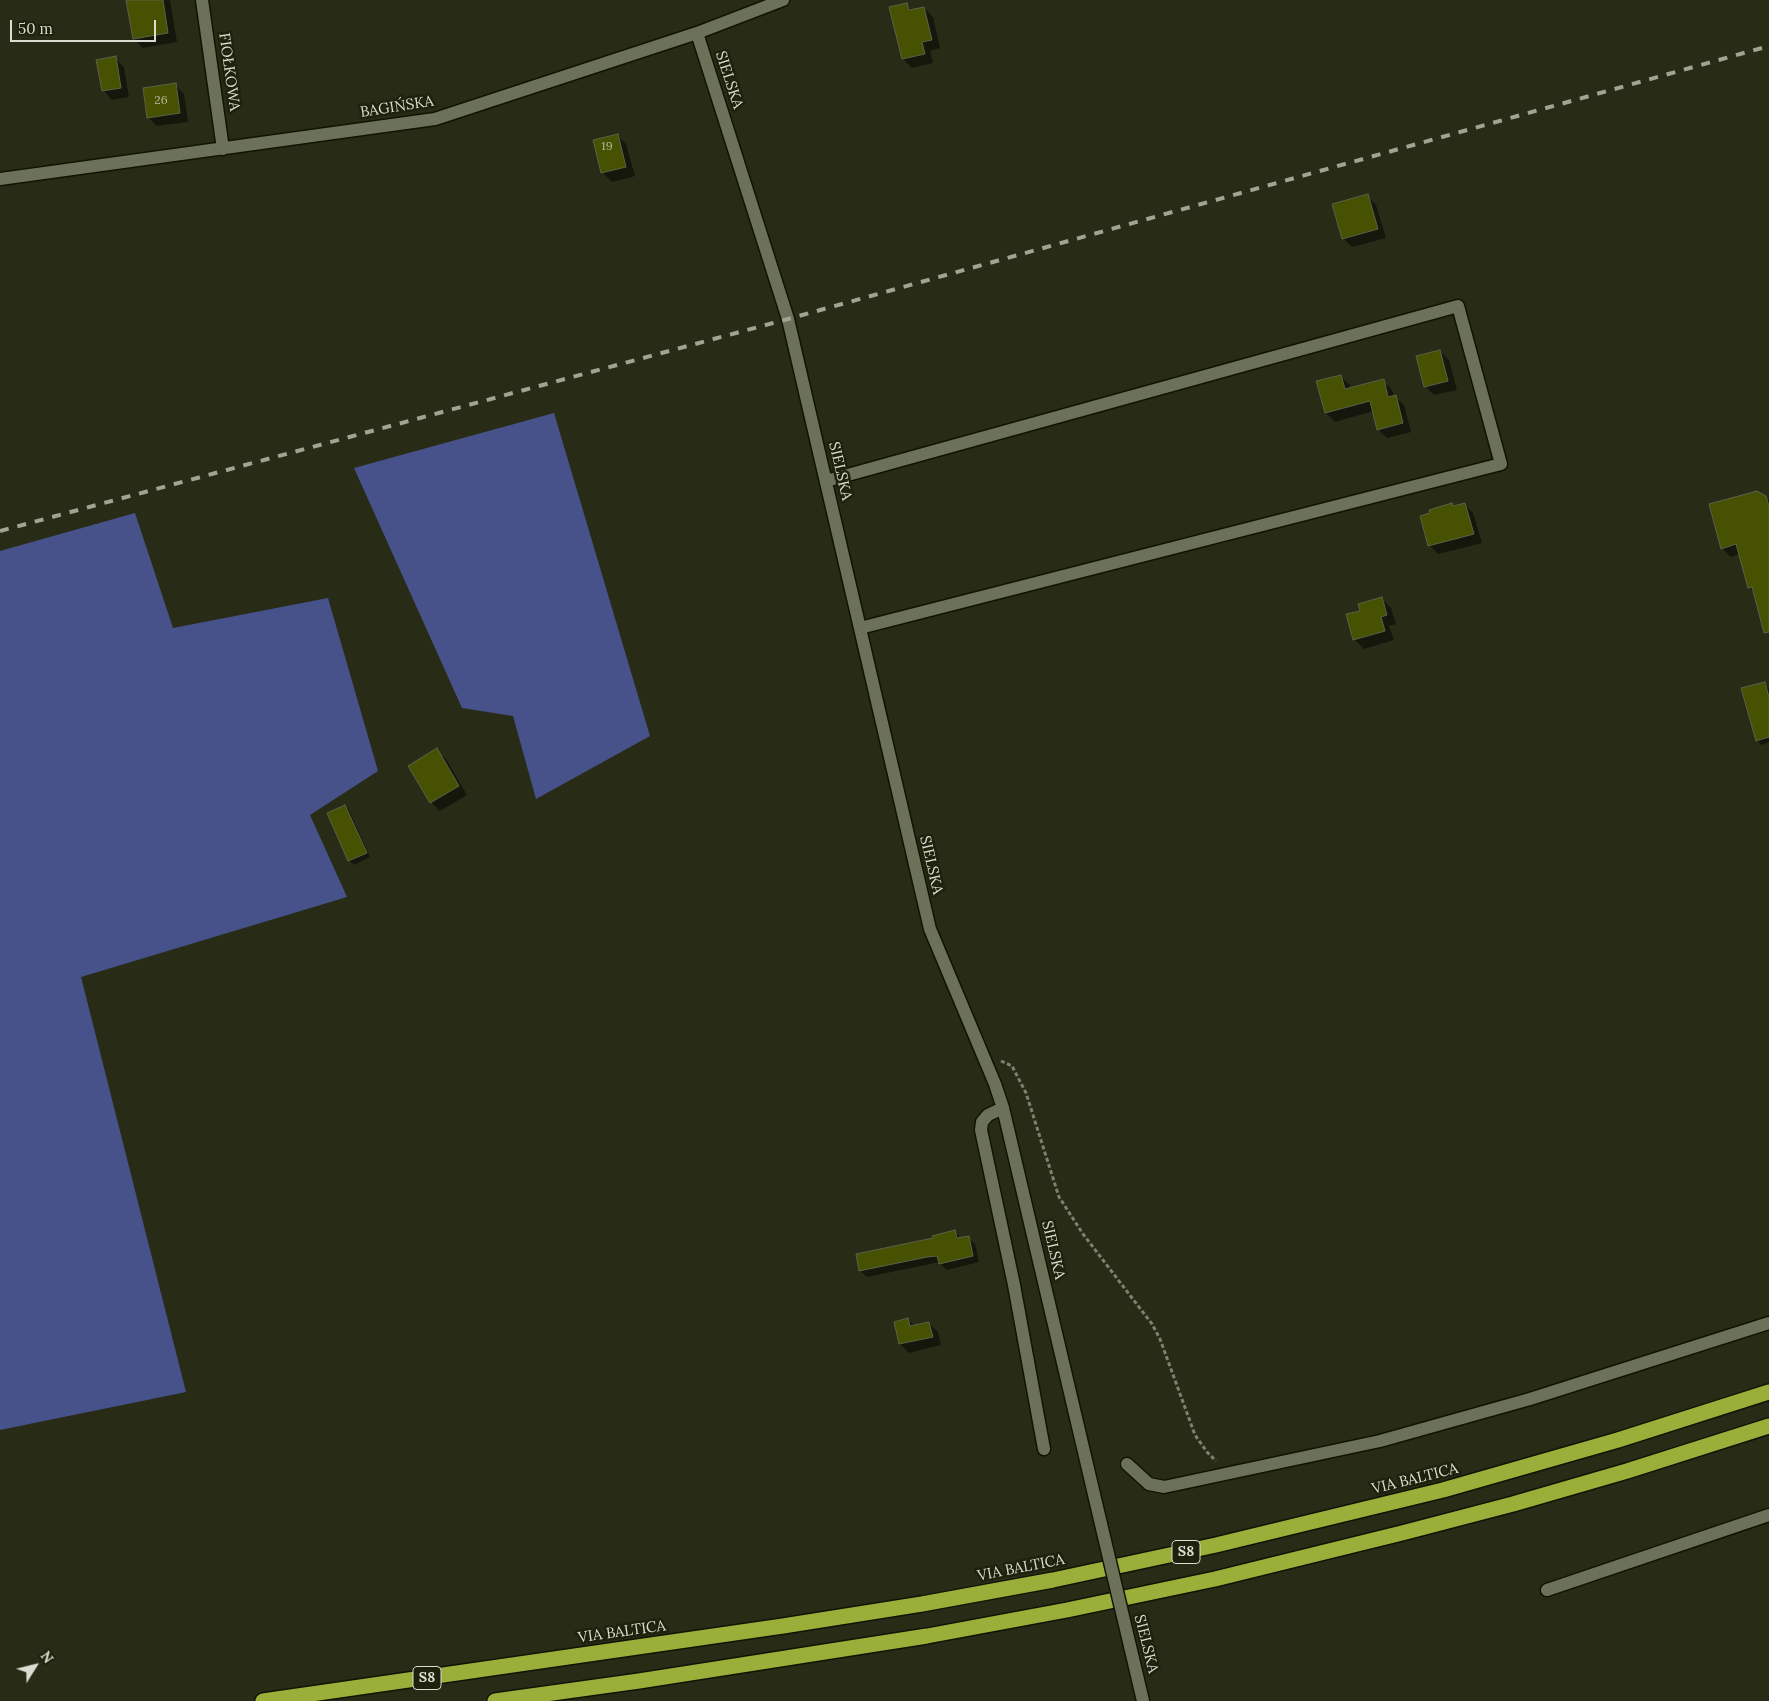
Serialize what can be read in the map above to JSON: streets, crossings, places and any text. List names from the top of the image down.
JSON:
{
  "streets": {
    "highway": ["VIA BALTICA", "S8"],
    "street": ["FIOŁKOWA", "SIELSKA", "BAGIŃSKA"]
  },
  "crossings": [
    ["FIOŁKOWA", "BAGIŃSKA"],
    ["SIELSKA", "BAGIŃSKA"]
  ],
  "house_numbers": ["26", "19"],
  "scale_bar": "50 m",
  "north": "top right"
}
